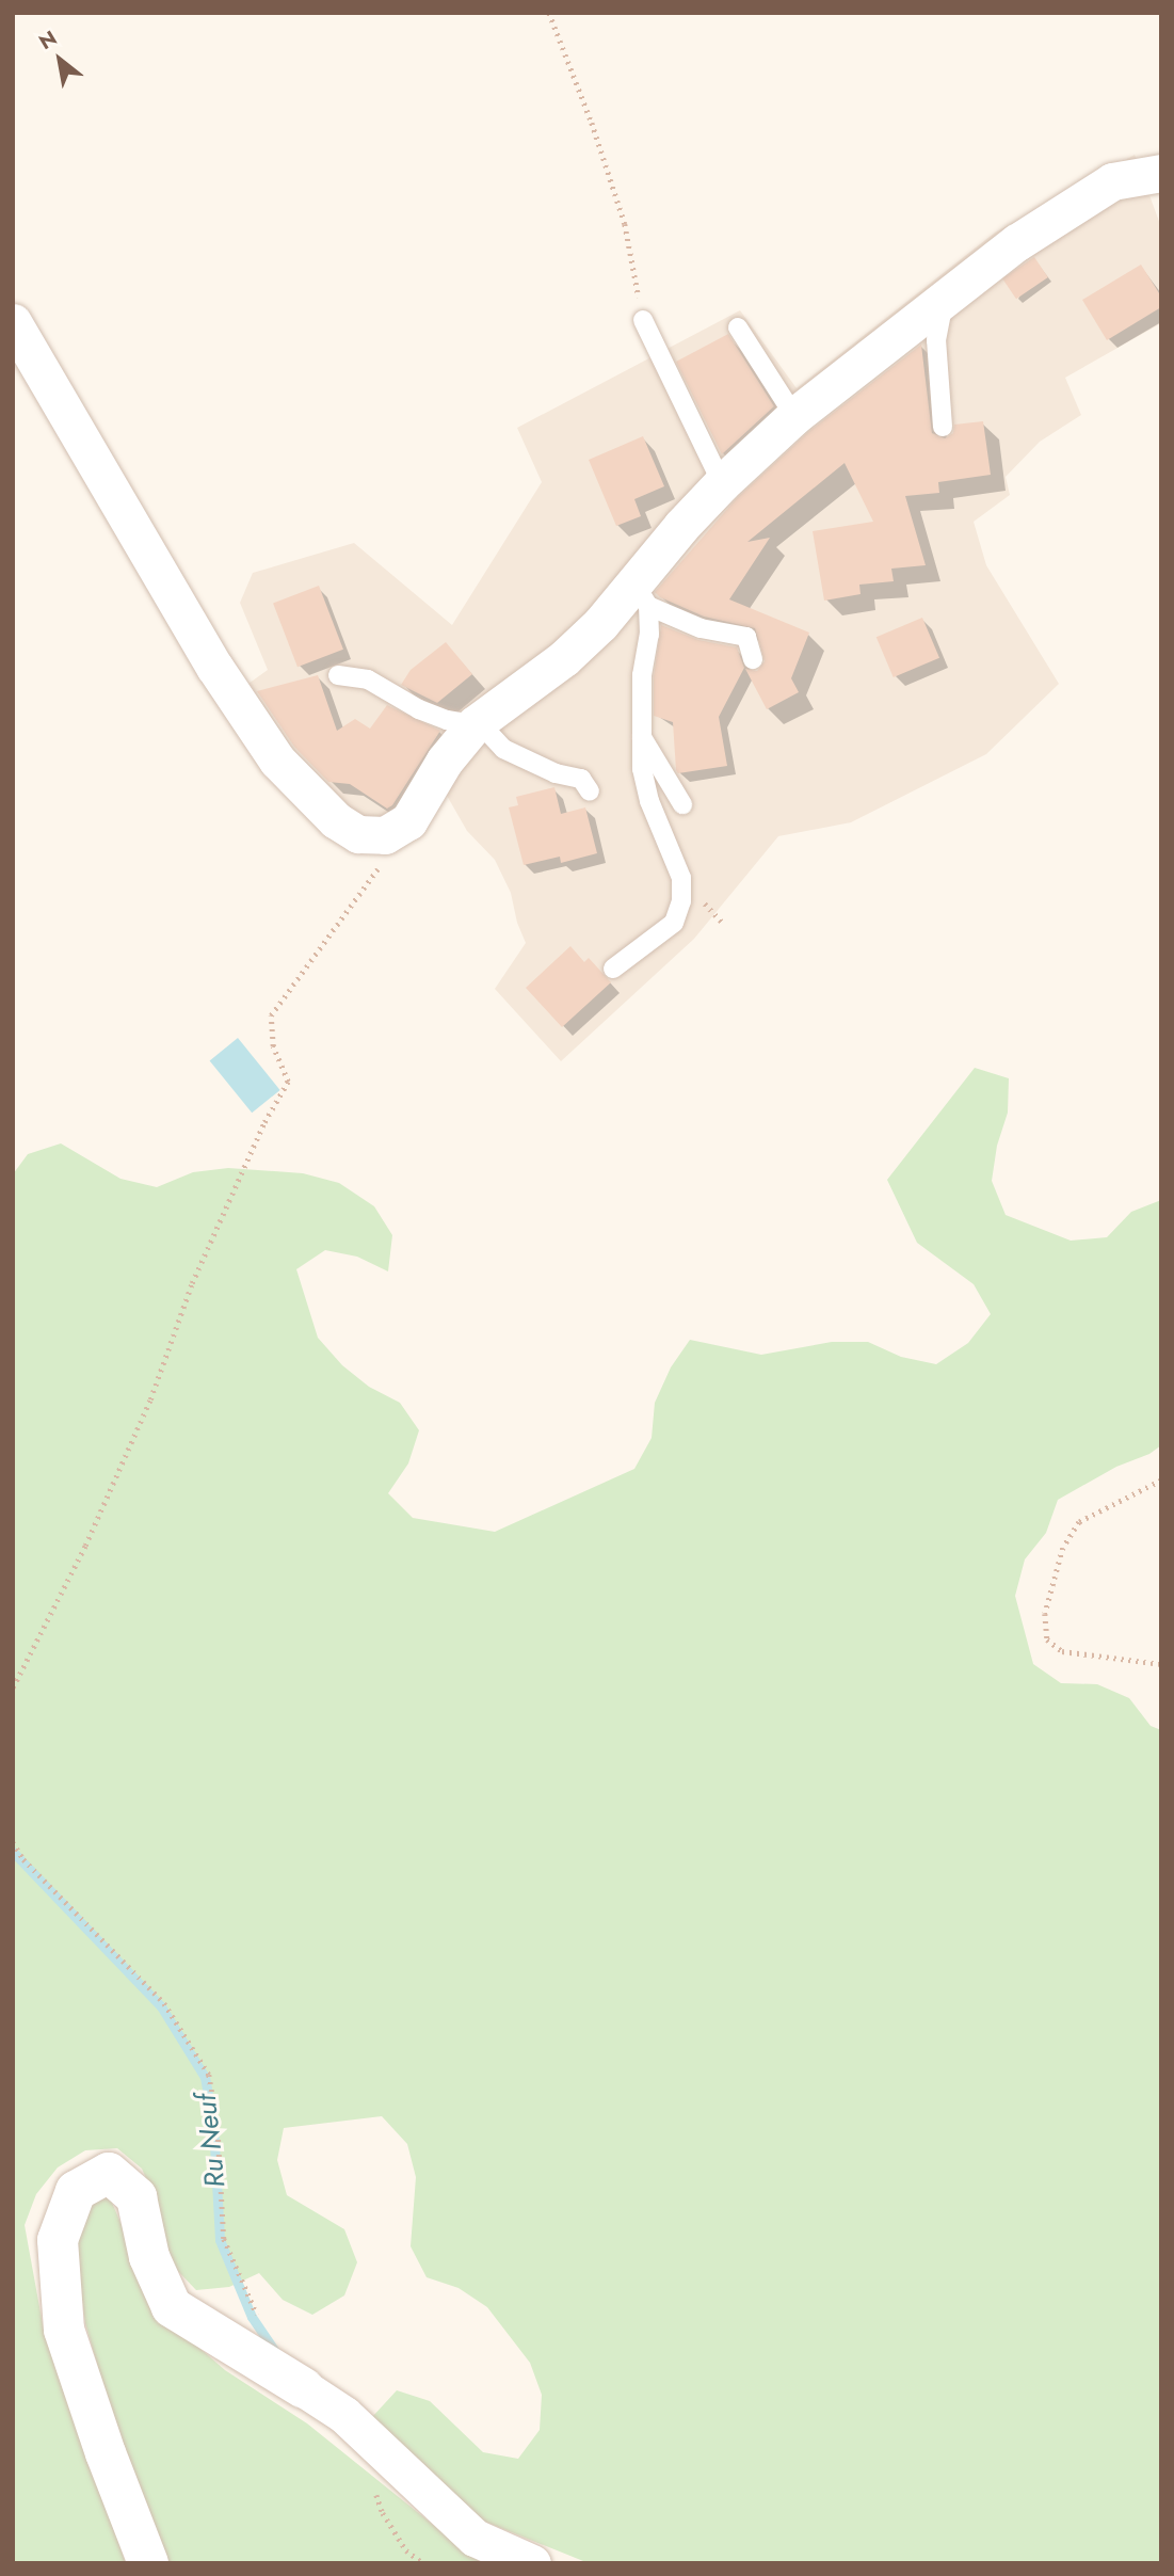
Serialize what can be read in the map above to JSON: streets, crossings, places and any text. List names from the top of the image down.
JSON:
{
  "water": ["Ru Neuf"],
  "north": "top left"
}
